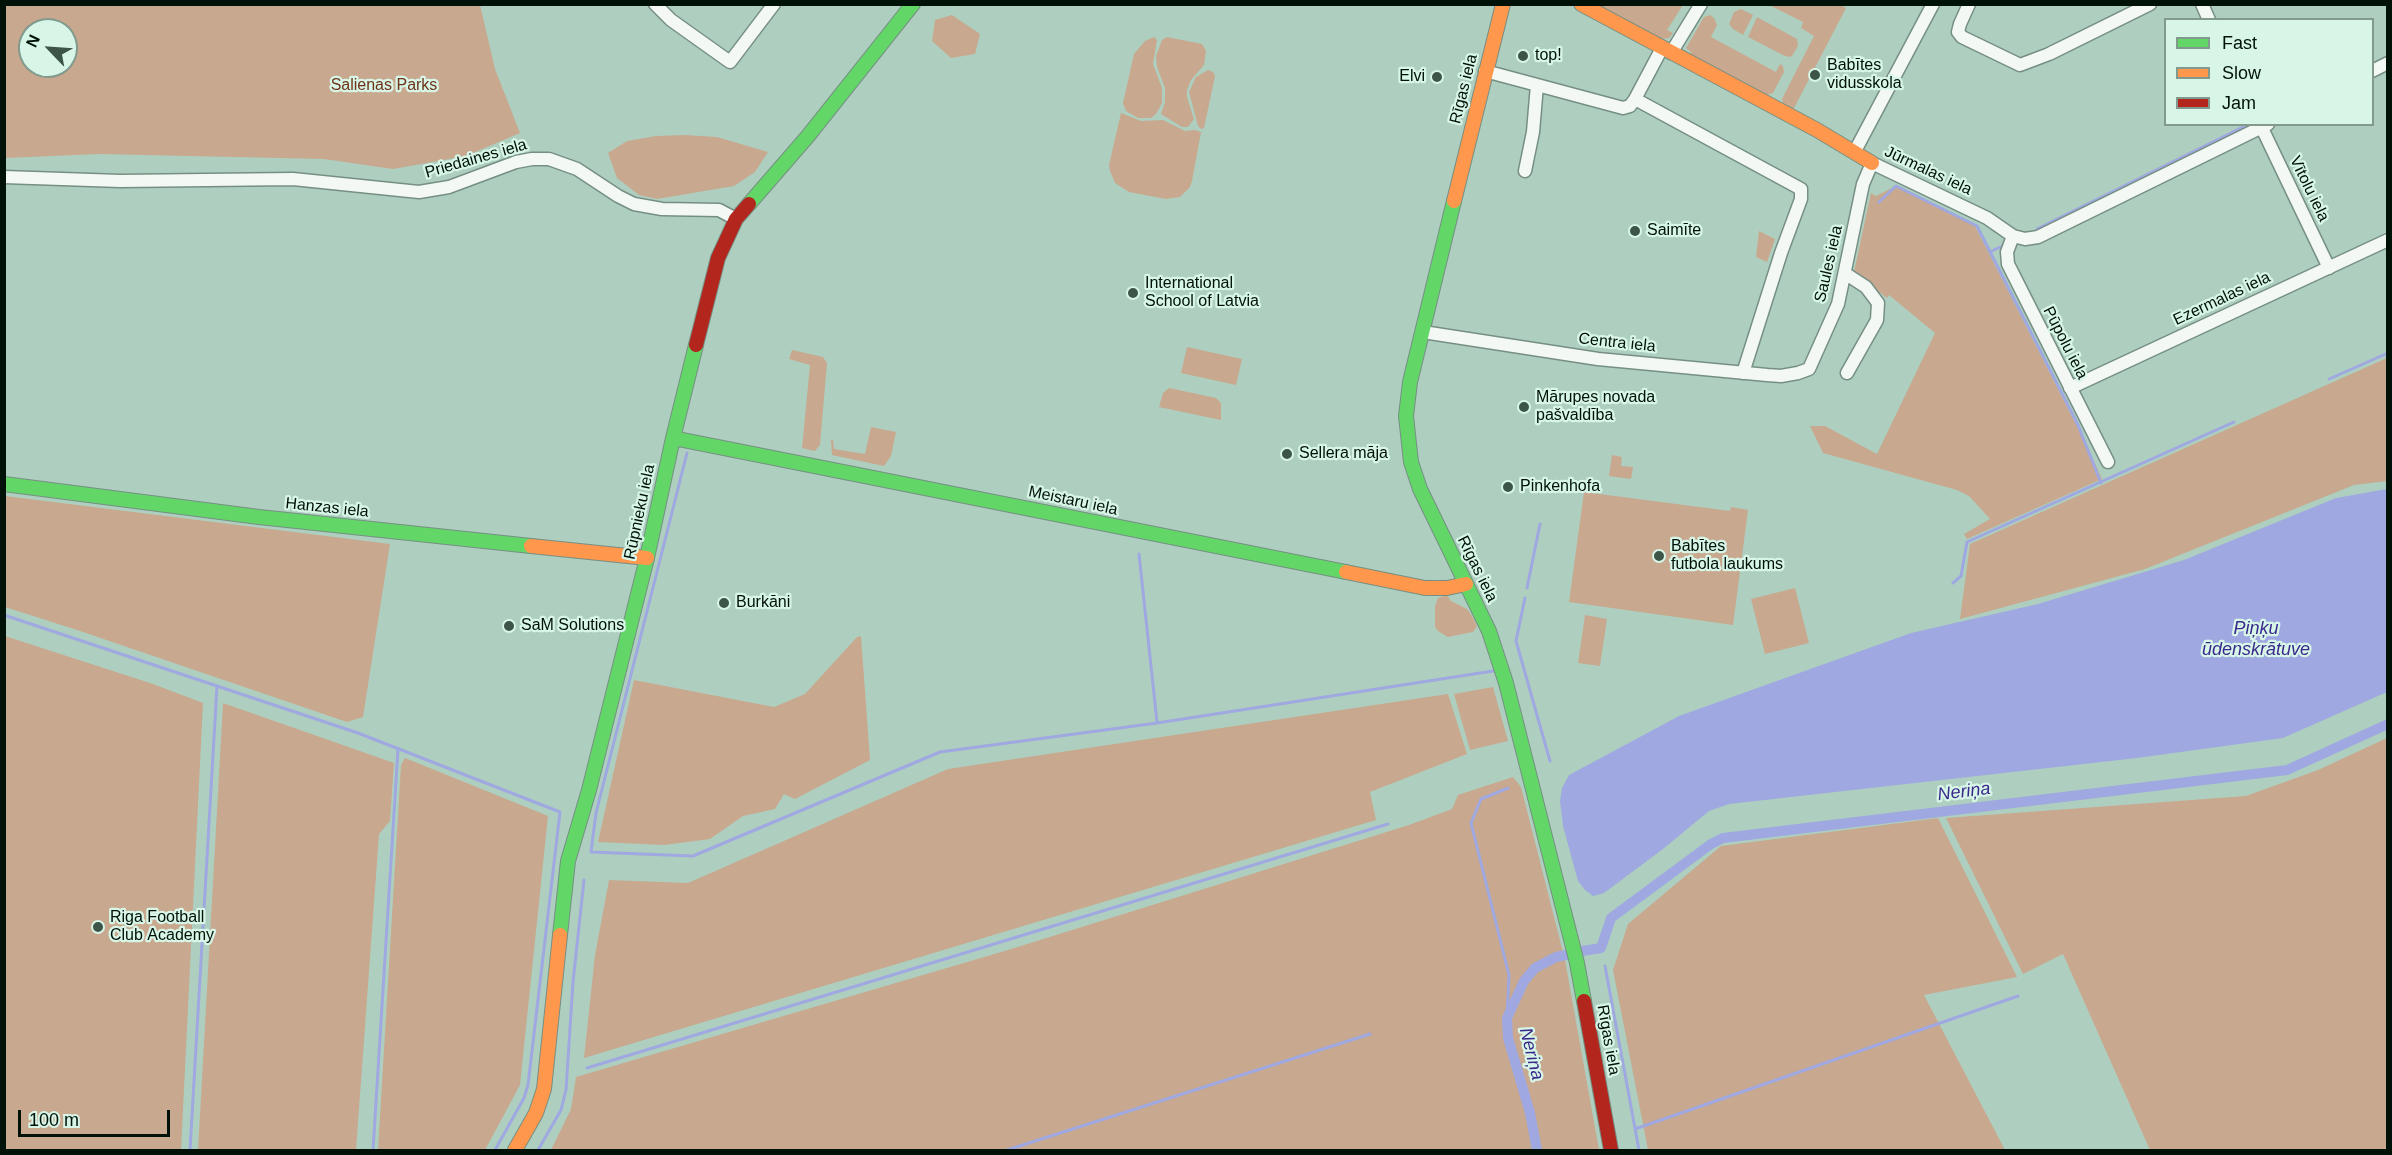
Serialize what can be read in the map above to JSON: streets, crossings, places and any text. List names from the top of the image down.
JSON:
{
  "streets": {
    "street": [
      "Rīgas iela",
      "Priedaines iela",
      "Jūrmalas iela",
      "Vītolu iela",
      "Saules iela",
      "Ezermalas iela",
      "Centra iela",
      "Pūpolu iela",
      "Meistaru iela",
      "Hanzas iela",
      "Rūpnieku iela"
    ]
  },
  "crossings": [
    ["Rīgas iela", "Centra iela"],
    ["Rīgas iela", "Meistaru iela"],
    ["Priedaines iela", "Rūpnieku iela"],
    ["Jūrmalas iela", "Saules iela"],
    ["Jūrmalas iela", "Pūpolu iela"],
    ["Vītolu iela", "Ezermalas iela"],
    ["Saules iela", "Centra iela"],
    ["Ezermalas iela", "Pūpolu iela"],
    ["Meistaru iela", "Rūpnieku iela"],
    ["Hanzas iela", "Rūpnieku iela"]
  ],
  "water": ["Piņķu ūdenskrātuve", "Neriņa"],
  "parks": ["Salienas Parks"],
  "places": [
    "top!",
    "Babītes vidusskola",
    "Elvi",
    "Saimīte",
    "International School of Latvia",
    "Mārupes novada pašvaldība",
    "Sellera māja",
    "Pinkenhofa",
    "Babītes futbola laukums",
    "Burkāni",
    "SaM Solutions",
    "Riga Football Club Academy"
  ],
  "legend": ["Fast", "Slow", "Jam"],
  "scale_bar": "100 m",
  "north": "top left"
}
